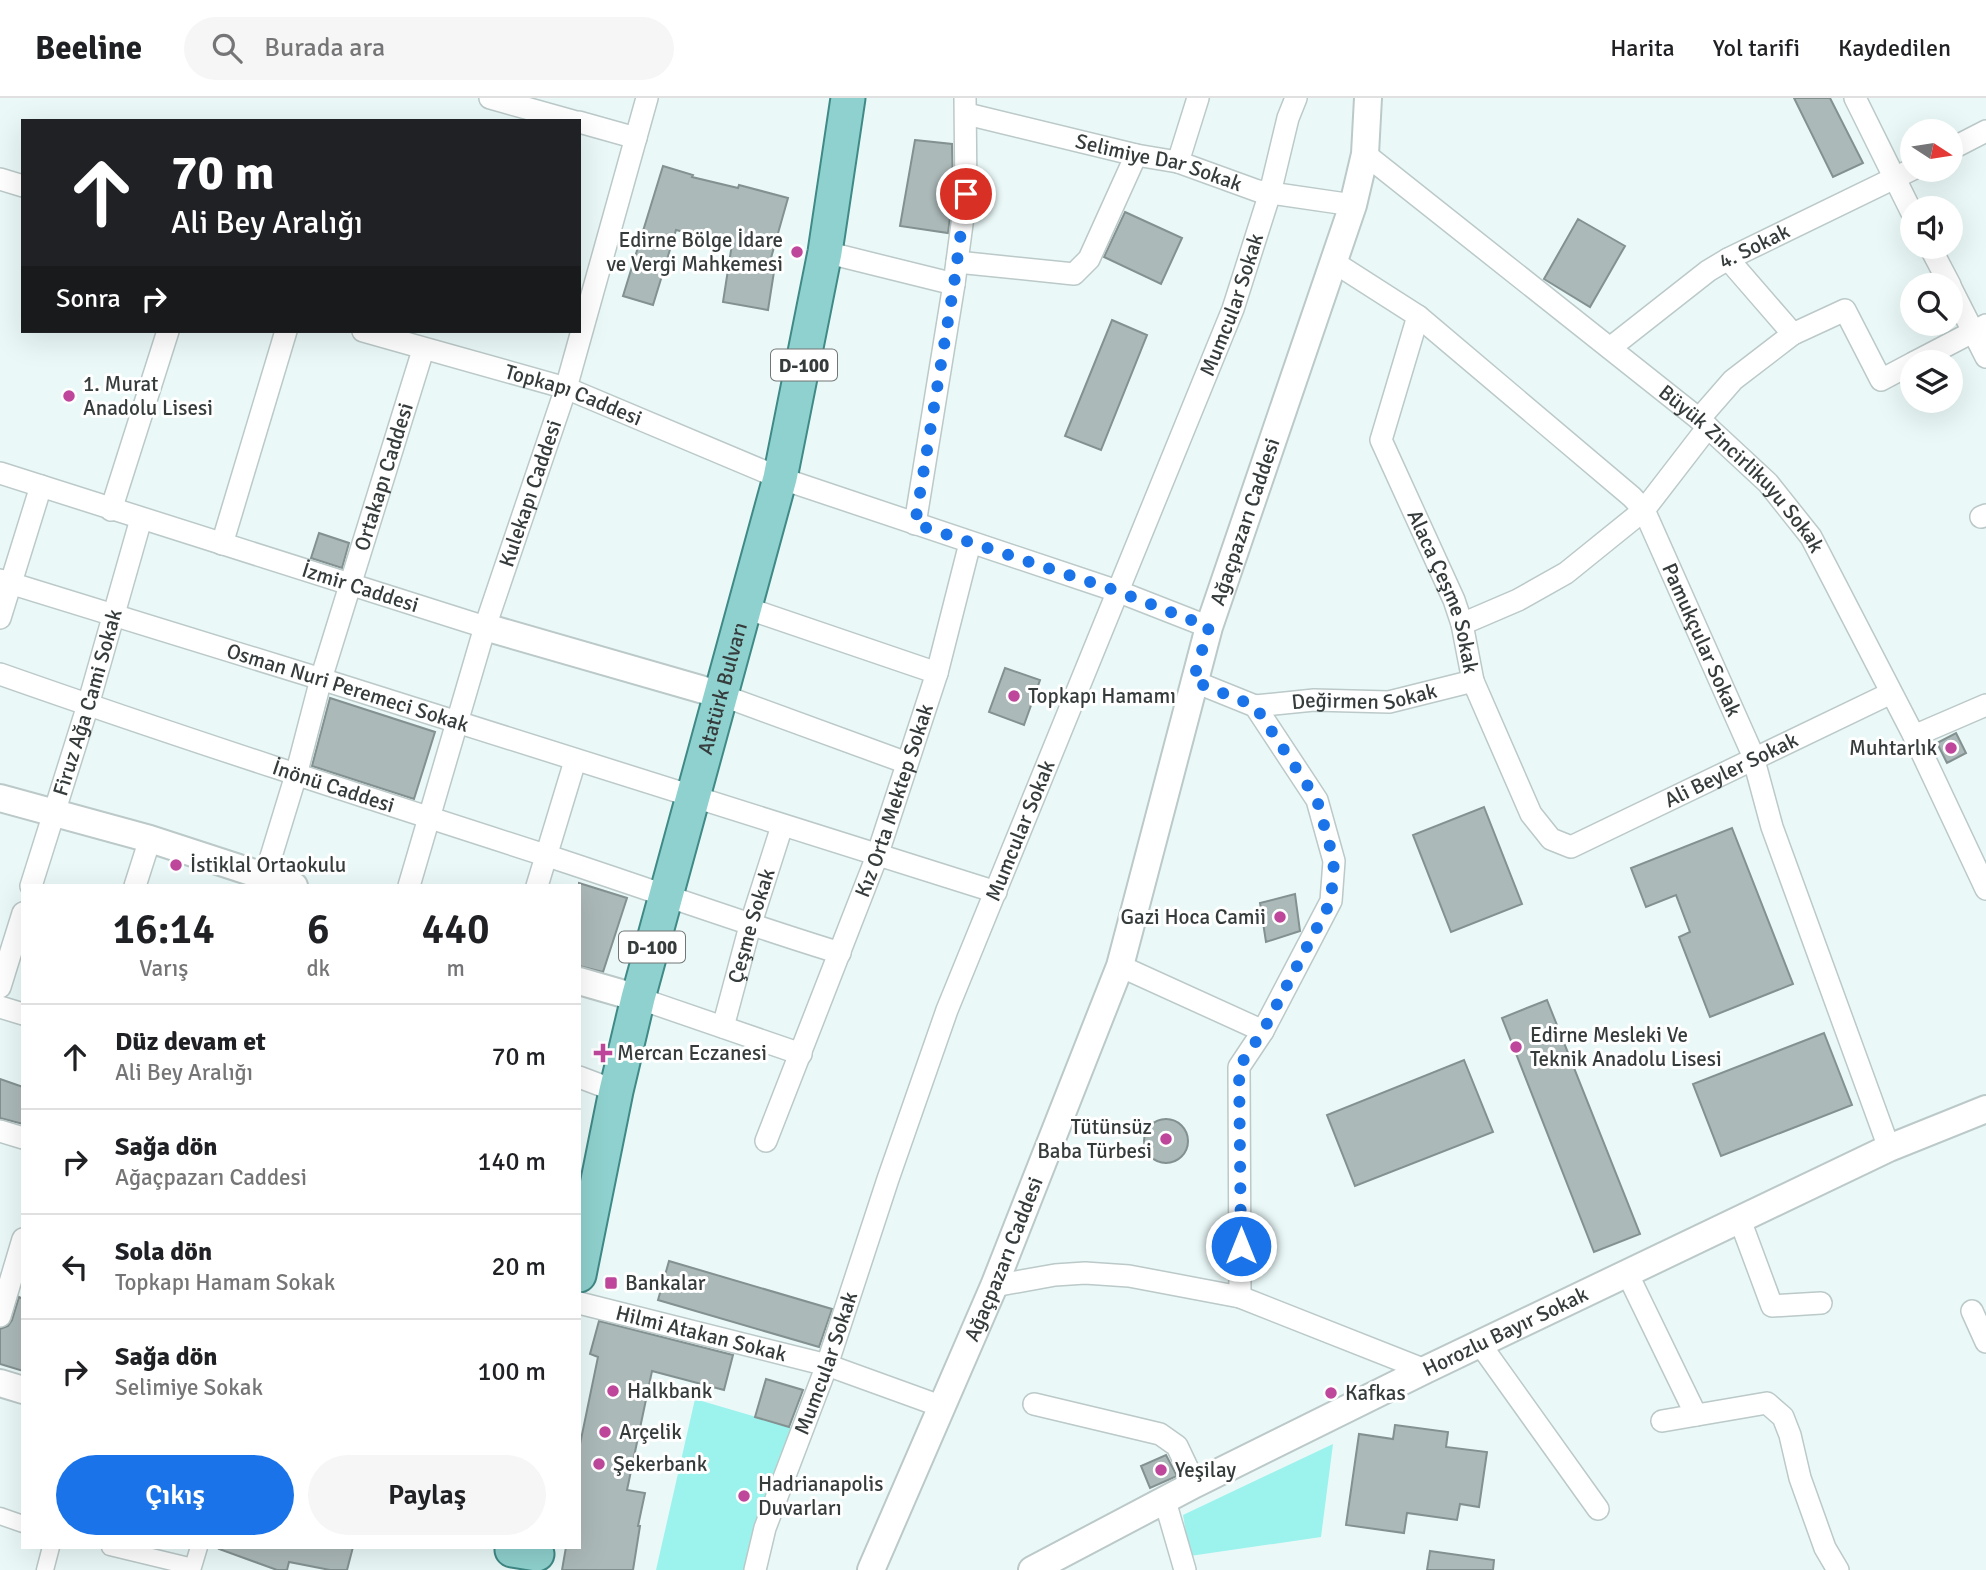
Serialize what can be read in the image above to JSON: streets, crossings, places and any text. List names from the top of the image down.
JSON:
{
  "streets": {
    "main road": ["D-100", "Atatürk Bulvarı"],
    "street": [
      "Selimiye Dar Sokak",
      "4. Sokak",
      "Mumcular Sokak",
      "Topkapı Caddesi",
      "Büyük Zincirlikuyu Sokak",
      "Ortakapı Caddesi",
      "Kulekapı Caddesi",
      "Ağaçpazarı Caddesi",
      "İzmir Caddesi",
      "Alaca Çeşme Sokak",
      "Pamukçular Sokak",
      "Osman Nuri Peremeci Sokak",
      "Değirmen Sokak",
      "Firuz Ağa Cami Sokak",
      "Ali Beyler Sokak",
      "İnönü Caddesi",
      "Kız Orta Mektep Sokak",
      "Çeşme Sokak",
      "Horozlu Bayır Sokak",
      "Hilmi Atakan Sokak"
    ]
  },
  "crossings": [
    ["Selimiye Dar Sokak", "Mumcular Sokak"],
    ["Selimiye Dar Sokak", "Ağaçpazarı Caddesi"],
    ["4. Sokak", "Büyük Zincirlikuyu Sokak"],
    ["Mumcular Sokak", "Topkapı Caddesi"],
    ["Mumcular Sokak", "Osman Nuri Peremeci Sokak"],
    ["Mumcular Sokak", "Hilmi Atakan Sokak"],
    ["Topkapı Caddesi", "Ortakapı Caddesi"],
    ["Topkapı Caddesi", "Kulekapı Caddesi"],
    ["Topkapı Caddesi", "Ağaçpazarı Caddesi"],
    ["Topkapı Caddesi", "Atatürk Bulvarı"],
    ["Topkapı Caddesi", "Kız Orta Mektep Sokak"],
    ["Büyük Zincirlikuyu Sokak", "Ağaçpazarı Caddesi"],
    ["Büyük Zincirlikuyu Sokak", "Ali Beyler Sokak"],
    ["Ortakapı Caddesi", "İzmir Caddesi"],
    ["Ortakapı Caddesi", "Osman Nuri Peremeci Sokak"],
    ["Ortakapı Caddesi", "İnönü Caddesi"],
    ["Kulekapı Caddesi", "İzmir Caddesi"],
    ["Kulekapı Caddesi", "Osman Nuri Peremeci Sokak"],
    ["Kulekapı Caddesi", "İnönü Caddesi"],
    ["Ağaçpazarı Caddesi", "Pamukçular Sokak"],
    ["Ağaçpazarı Caddesi", "Hilmi Atakan Sokak"],
    ["İzmir Caddesi", "Atatürk Bulvarı"],
    ["İzmir Caddesi", "Firuz Ağa Cami Sokak"],
    ["Alaca Çeşme Sokak", "Pamukçular Sokak"],
    ["Alaca Çeşme Sokak", "Değirmen Sokak"],
    ["Alaca Çeşme Sokak", "Ali Beyler Sokak"],
    ["Pamukçular Sokak", "Ali Beyler Sokak"],
    ["Pamukçular Sokak", "Horozlu Bayır Sokak"],
    ["Osman Nuri Peremeci Sokak", "Atatürk Bulvarı"],
    ["Osman Nuri Peremeci Sokak", "Firuz Ağa Cami Sokak"],
    ["Osman Nuri Peremeci Sokak", "Kız Orta Mektep Sokak"],
    ["Osman Nuri Peremeci Sokak", "Çeşme Sokak"],
    ["Atatürk Bulvarı", "İnönü Caddesi"],
    ["Firuz Ağa Cami Sokak", "İnönü Caddesi"],
    ["İnönü Caddesi", "Kız Orta Mektep Sokak"],
    ["İnönü Caddesi", "Çeşme Sokak"]
  ],
  "places": {
    "other": [
      "Edirne Bölge İdare ve Vergi Mahkemesi",
      "1. Murat Anadolu Lisesi",
      "Topkapı Hamamı",
      "Muhtarlık",
      "İstiklal Ortaokulu",
      "Gazi Hoca Camii",
      "Edirne Mesleki Ve Teknik Anadolu Lisesi",
      "Tütünsüz Baba Türbesi",
      "Halkbank",
      "Kafkas",
      "Arçelik",
      "Şekerbank",
      "Yeşilay",
      "Hadrianapolis Duvarları"
    ],
    "health": ["Mercan Eczanesi"],
    "transit": ["Bankalar"]
  },
  "north": "right",
  "page": {
    "header": "Beeline",
    "search": "Burada ara",
    "nav": ["Harita", "Yol tarifi", "Kaydedilen"],
    "turn": ["70 m", "Ali Bey Aralığı"],
    "then": "Sonra",
    "eta": [
      "16:14",
      "Varış",
      "6",
      "dk",
      "440",
      "m"
    ],
    "list": [
      {
        "name": "Düz devam et",
        "note": "Ali Bey Aralığı",
        "value": "70 m"
      },
      {
        "name": "Sağa dön",
        "note": "Ağaçpazarı Caddesi",
        "value": "140 m"
      },
      {
        "name": "Sola dön",
        "note": "Topkapı Hamam Sokak",
        "value": "20 m"
      },
      {
        "name": "Sağa dön",
        "note": "Selimiye Sokak",
        "value": "100 m"
      }
    ],
    "buttons": ["Çıkış", "Paylaş"]
  }
}
